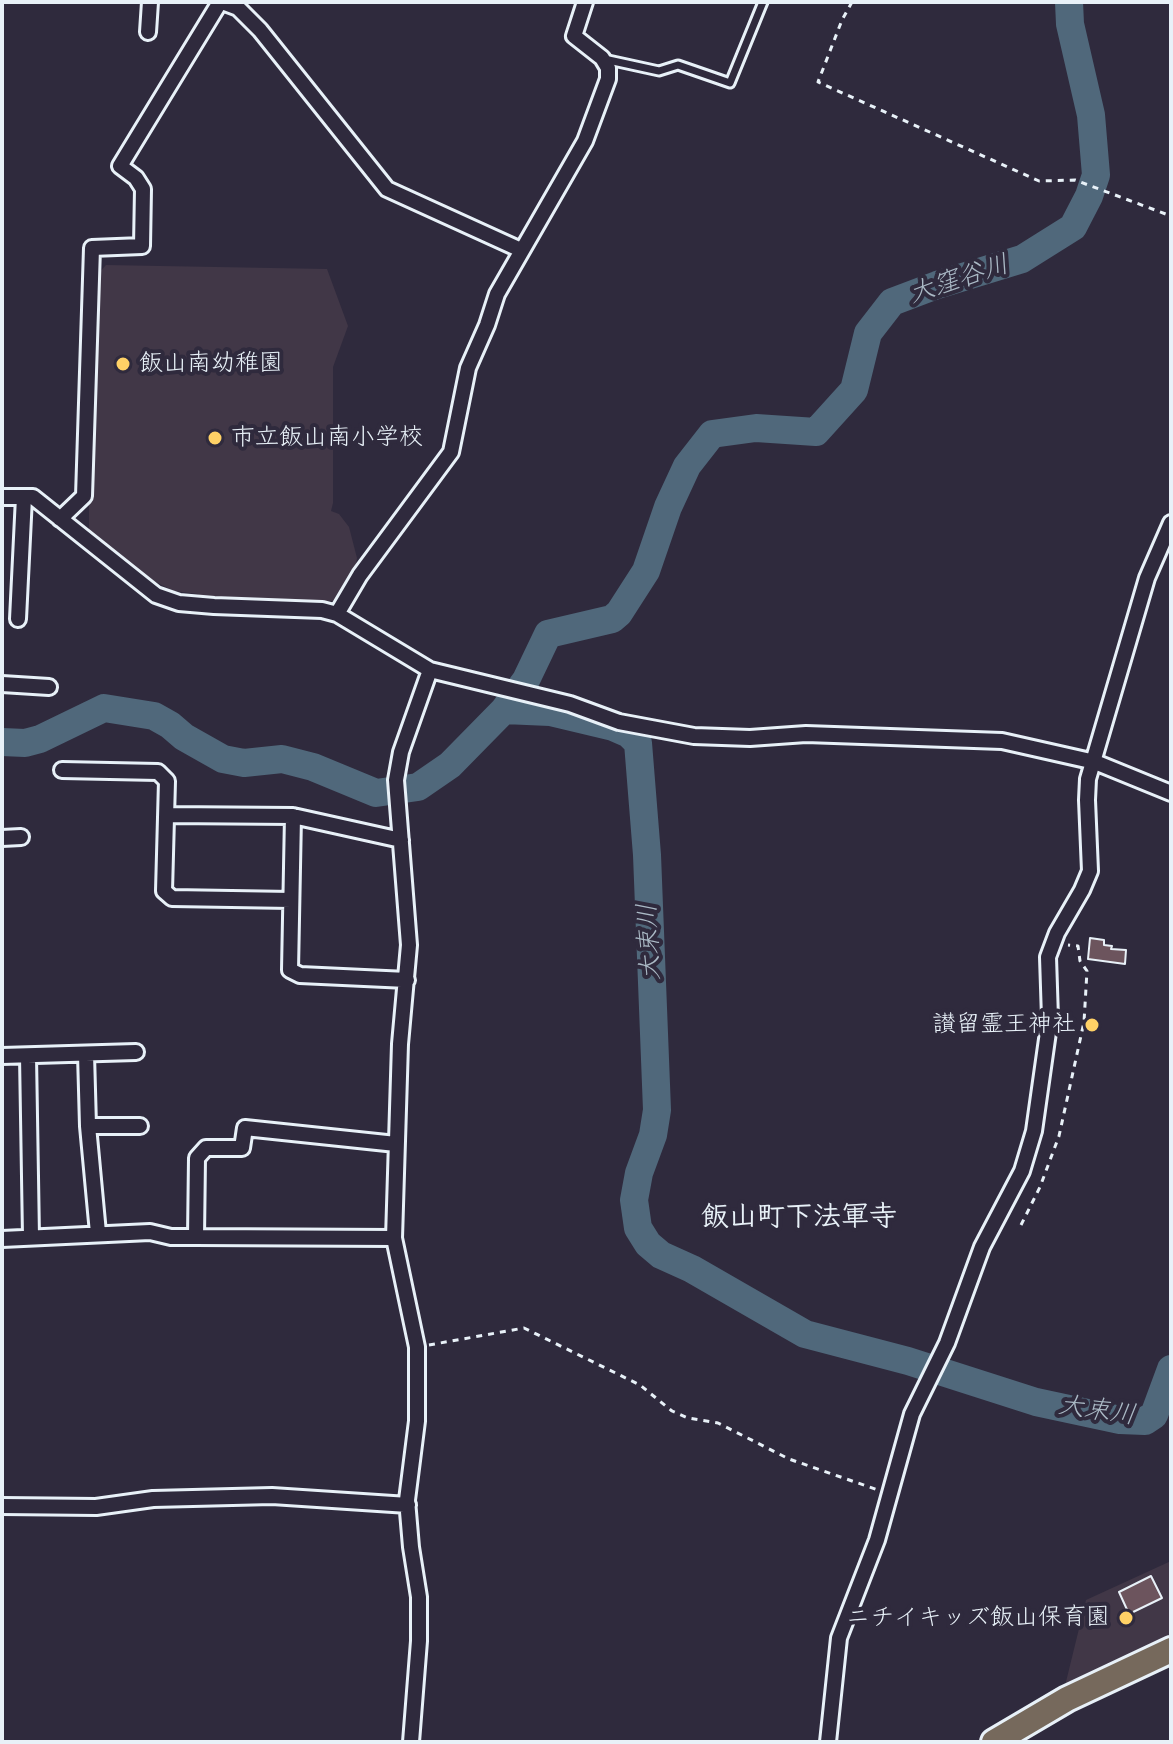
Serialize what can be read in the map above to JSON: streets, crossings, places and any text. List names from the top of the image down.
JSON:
{
  "districts": ["飯山町下法軍寺"],
  "water": ["大窪谷川", "大束川"],
  "places": [
    "飯山南幼稚園",
    "市立飯山南小学校",
    "讃留霊王神社",
    "ニチイキッズ飯山保育園"
  ]
}
